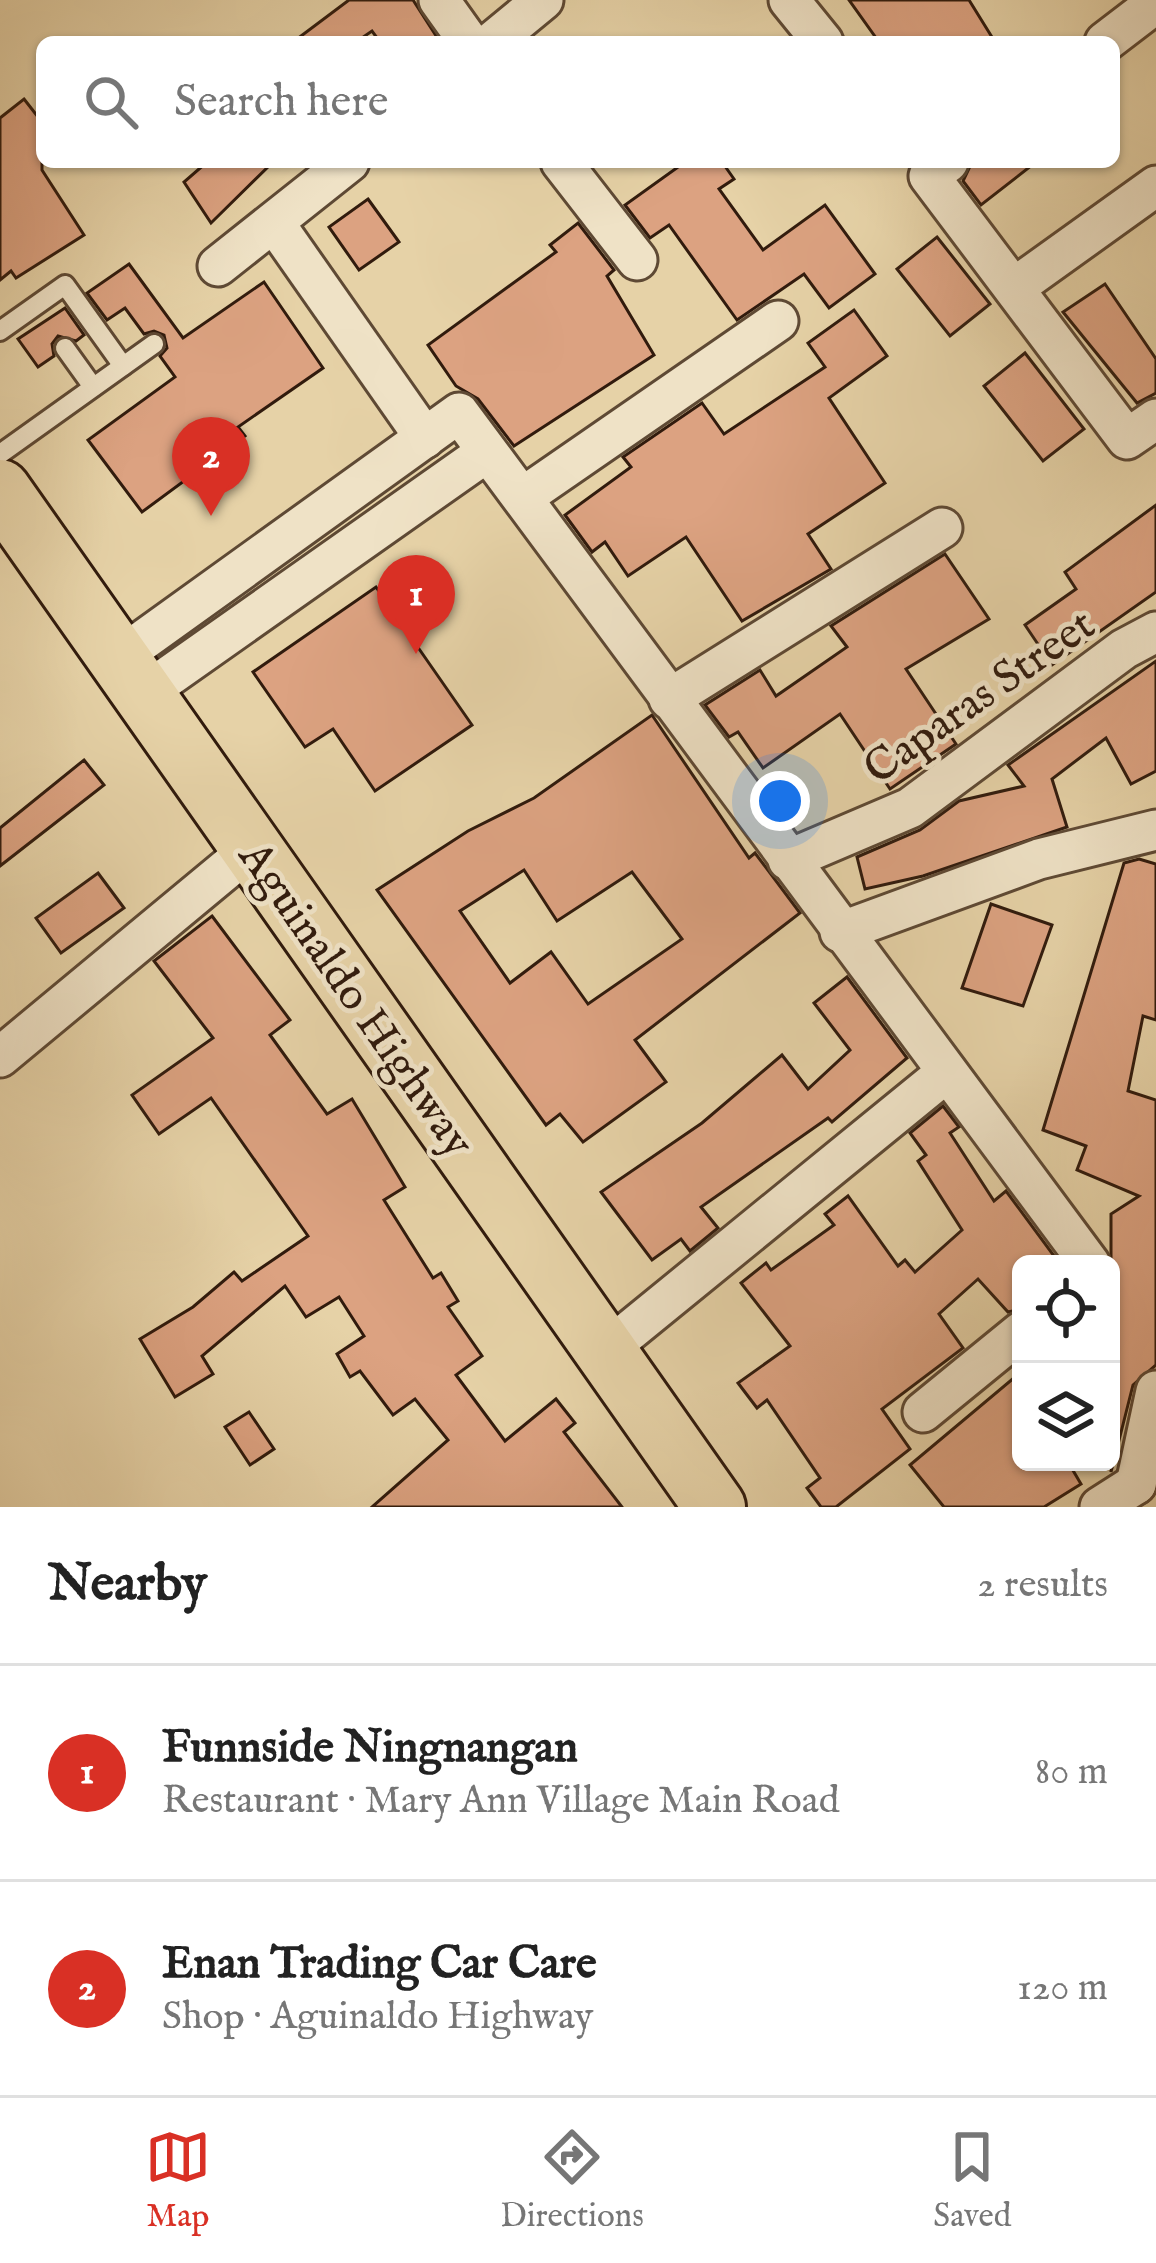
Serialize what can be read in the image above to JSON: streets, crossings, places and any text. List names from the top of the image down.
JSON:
{
  "streets": {
    "main road": ["Aguinaldo Highway"],
    "street": ["Caparas Street"]
  },
  "page": {
    "search": "Search here",
    "pins": ["2", "1"],
    "heading": ["Nearby", "2 results"],
    "list": [
      {
        "mark": "1",
        "name": "Funnside Ningnangan",
        "note": "Restaurant · Mary Ann Village Main Road",
        "value": "80 m"
      },
      {
        "mark": "2",
        "name": "Enan Trading Car Care",
        "note": "Shop · Aguinaldo Highway",
        "value": "120 m"
      }
    ],
    "nav": ["Map", "Directions", "Saved"]
  }
}
